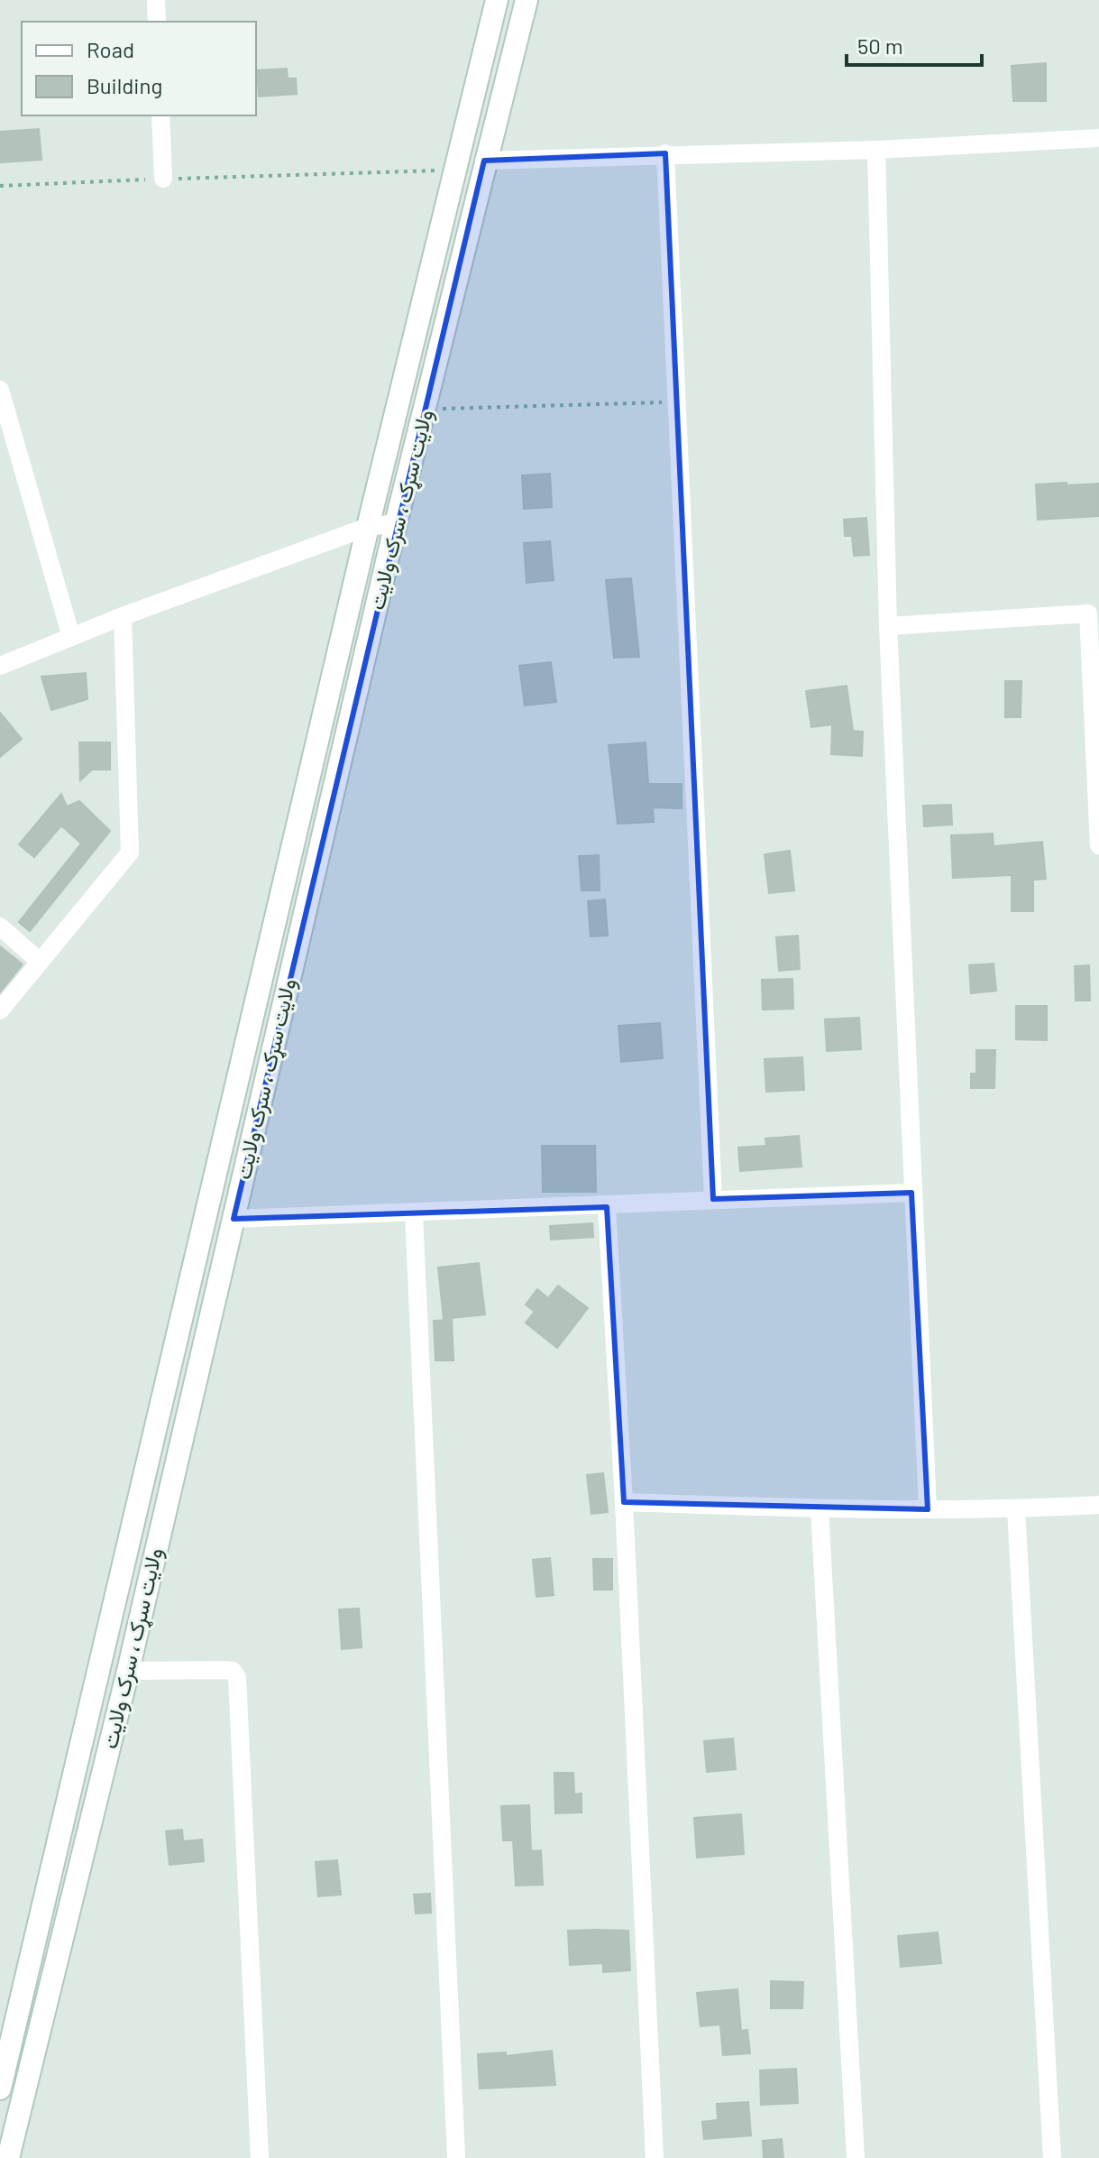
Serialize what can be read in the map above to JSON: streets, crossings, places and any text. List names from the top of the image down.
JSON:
{
  "streets": {
    "main road": ["ولایت سړک ، سرک ولایت"]
  },
  "legend": ["Road", "Building"],
  "scale_bar": "50 m"
}
